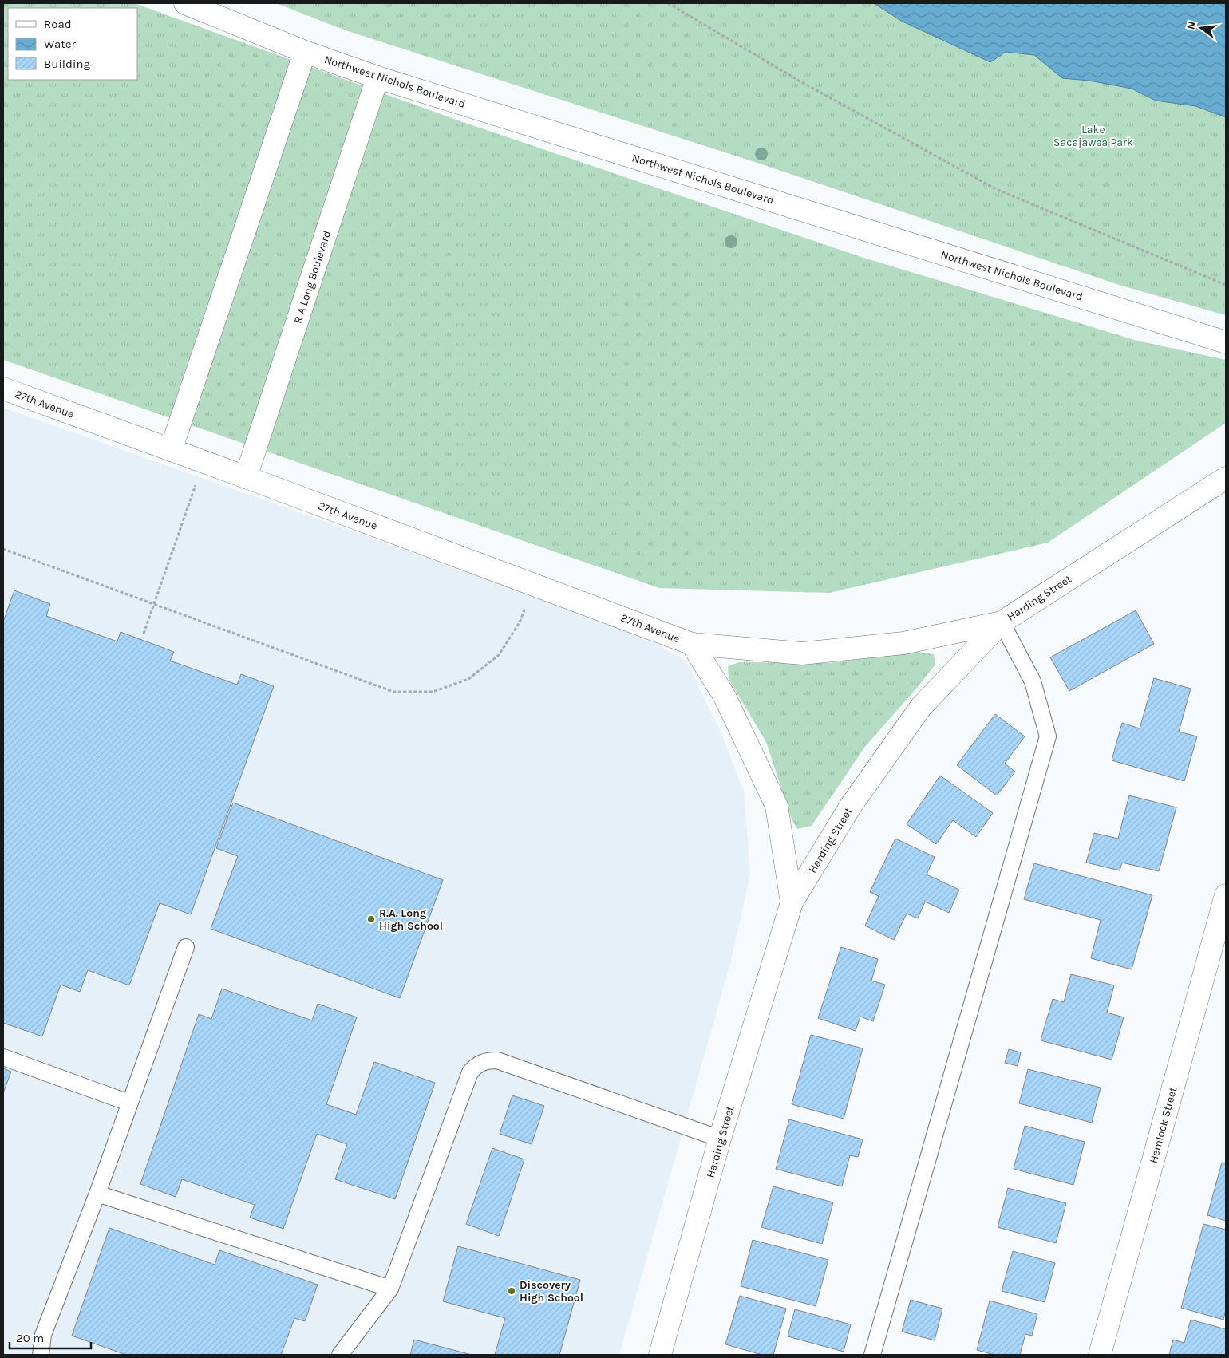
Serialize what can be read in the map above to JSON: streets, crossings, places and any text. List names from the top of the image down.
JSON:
{
  "streets": {
    "street": [
      "Northwest Nichols Boulevard",
      "R A Long Boulevard",
      "27th Avenue",
      "Harding Street",
      "Hemlock Street"
    ]
  },
  "crossings": [
    ["Northwest Nichols Boulevard", "R A Long Boulevard"],
    ["R A Long Boulevard", "27th Avenue"],
    ["27th Avenue", "Harding Street"]
  ],
  "parks": ["Lake Sacajawea Park"],
  "places": ["R.A. Long High School", "Discovery High School"],
  "legend": ["Road", "Water", "Building"],
  "scale_bar": "20 m",
  "north": "left"
}
